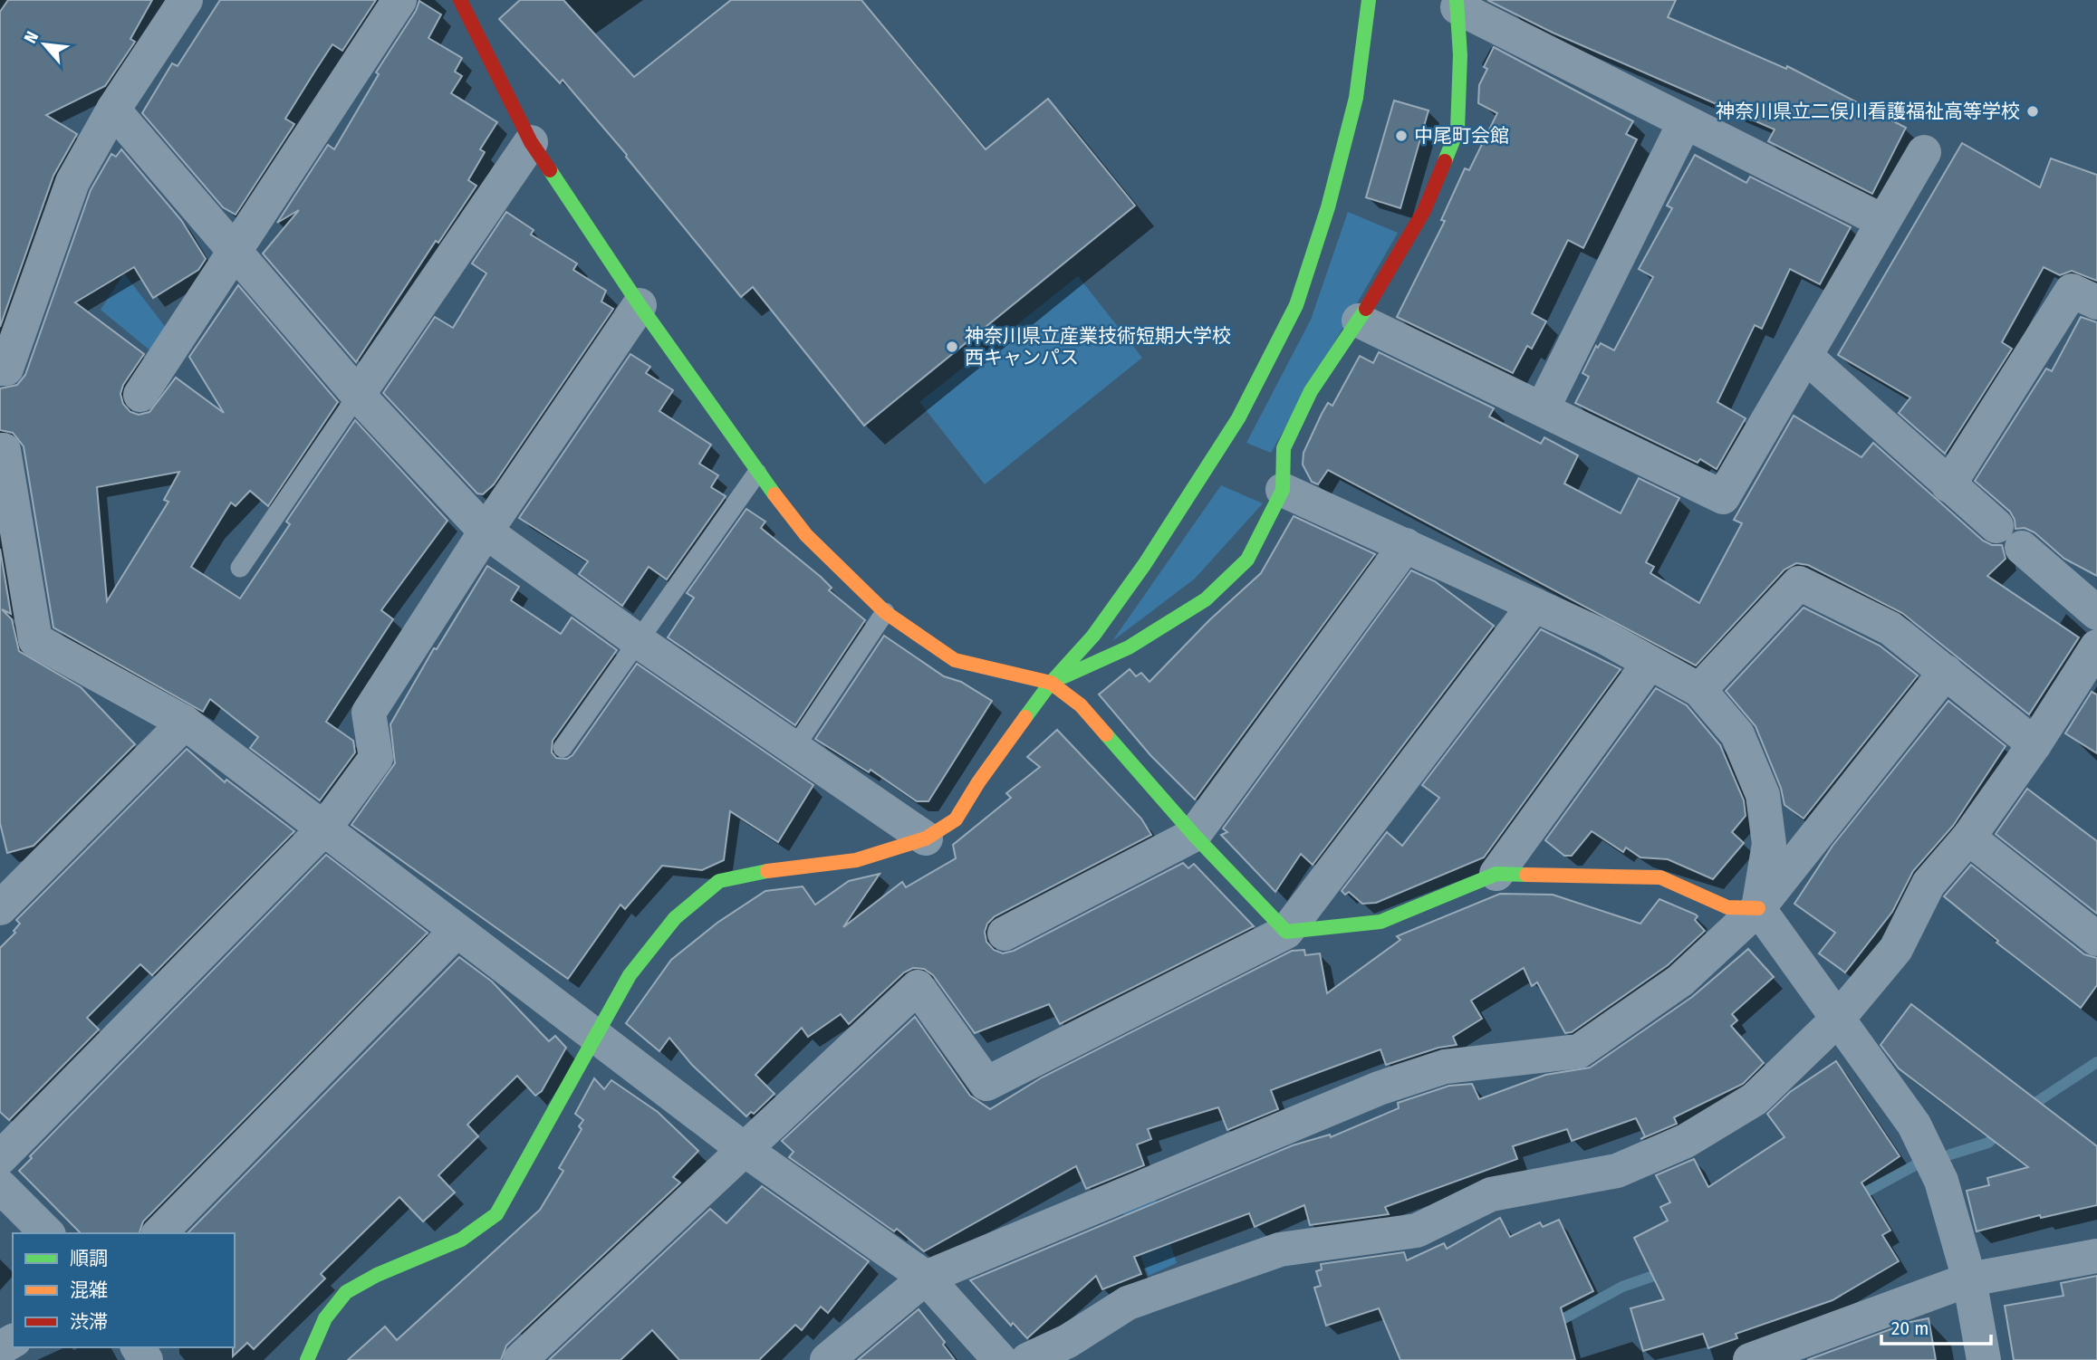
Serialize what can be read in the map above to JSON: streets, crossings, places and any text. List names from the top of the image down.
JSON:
{
  "places": ["神奈川県立二俣川看護福祉高等学校", "中尾町会館", "神奈川県立産業技術短期大学校 西キャンパス"],
  "legend": ["順調", "混雑", "渋滞"],
  "scale_bar": "20 m",
  "north": "top left"
}
